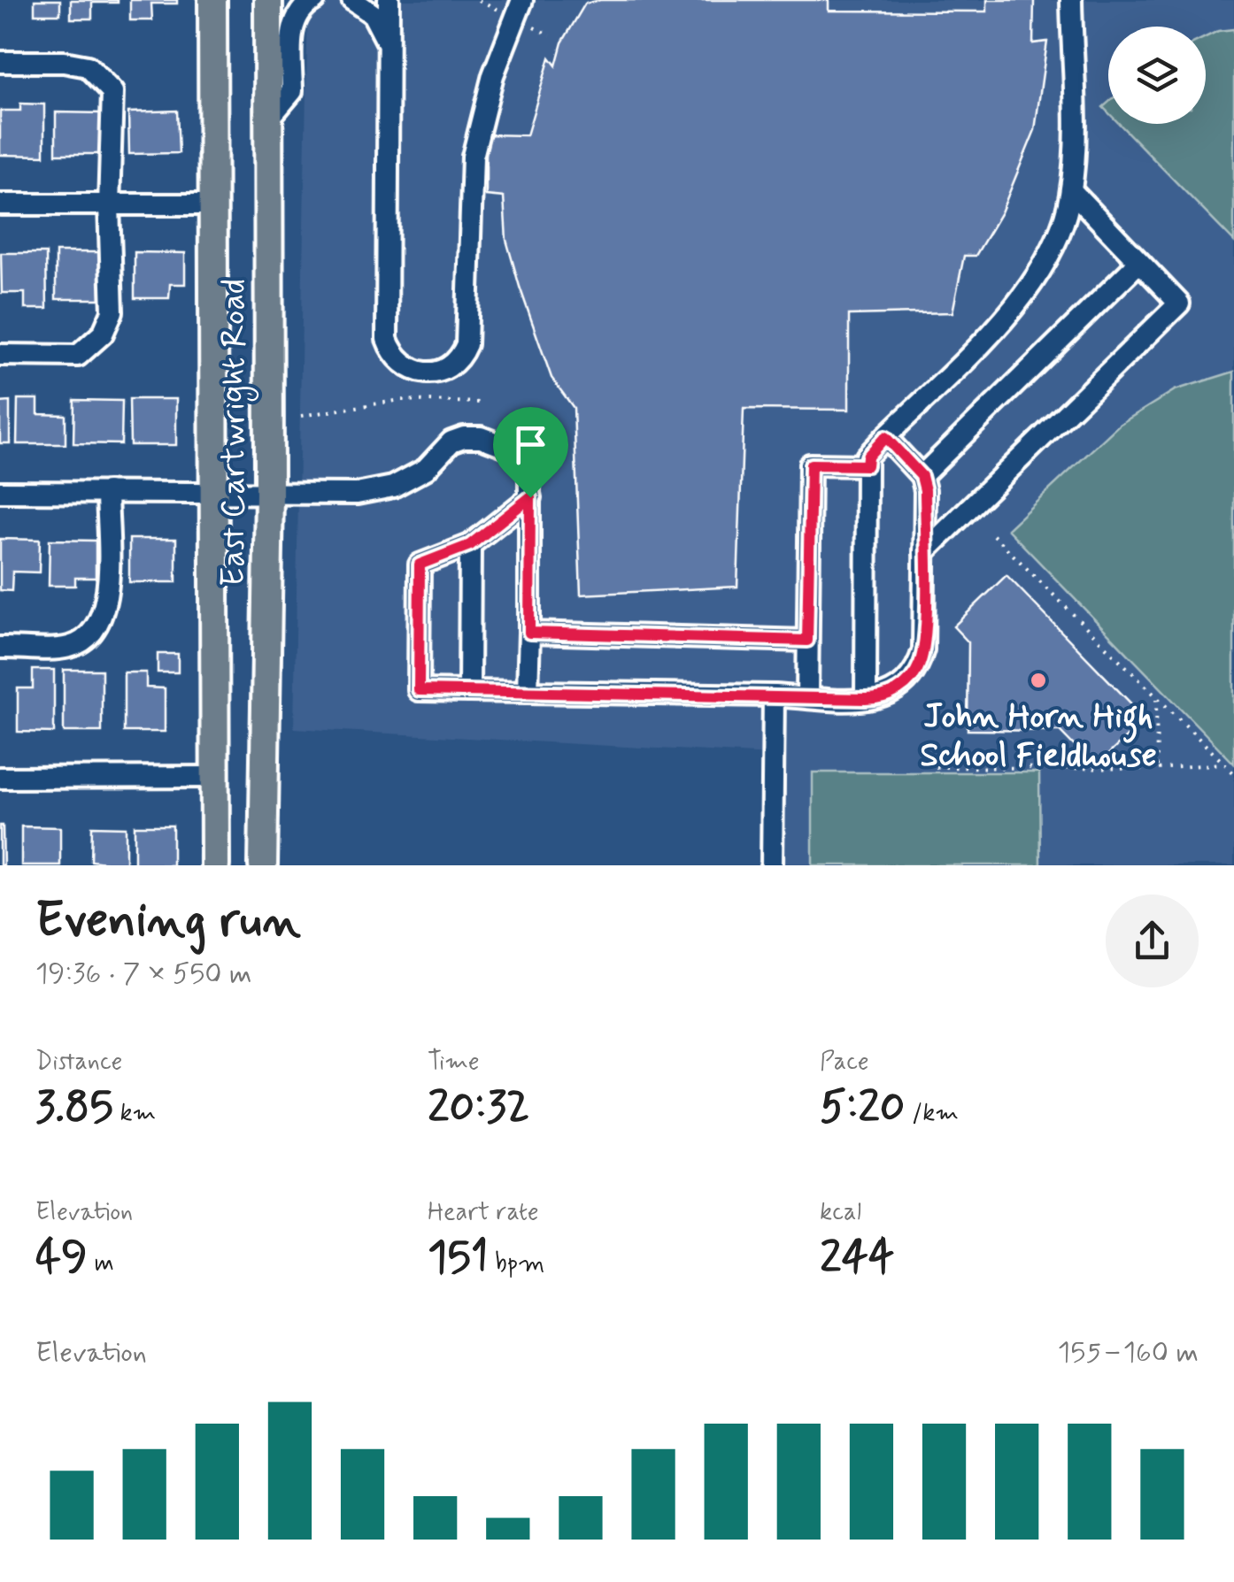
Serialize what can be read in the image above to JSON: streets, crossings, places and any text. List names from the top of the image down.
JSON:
{
  "streets": {
    "main road": ["East Cartwright Road"]
  },
  "places": ["John Horn High School Fieldhouse"],
  "page": {
    "heading": ["Evening run", "19:36 · 7 × 550 m"],
    "stats": [
      ["Distance", "3.85 km"],
      ["Time", "20:32"],
      ["Pace", "5:20 /km"],
      ["Elevation", "49 m"],
      ["Heart rate", "151 bpm"],
      ["kcal", "244"]
    ],
    "chart": ["Elevation", "155–160 m"]
  }
}
